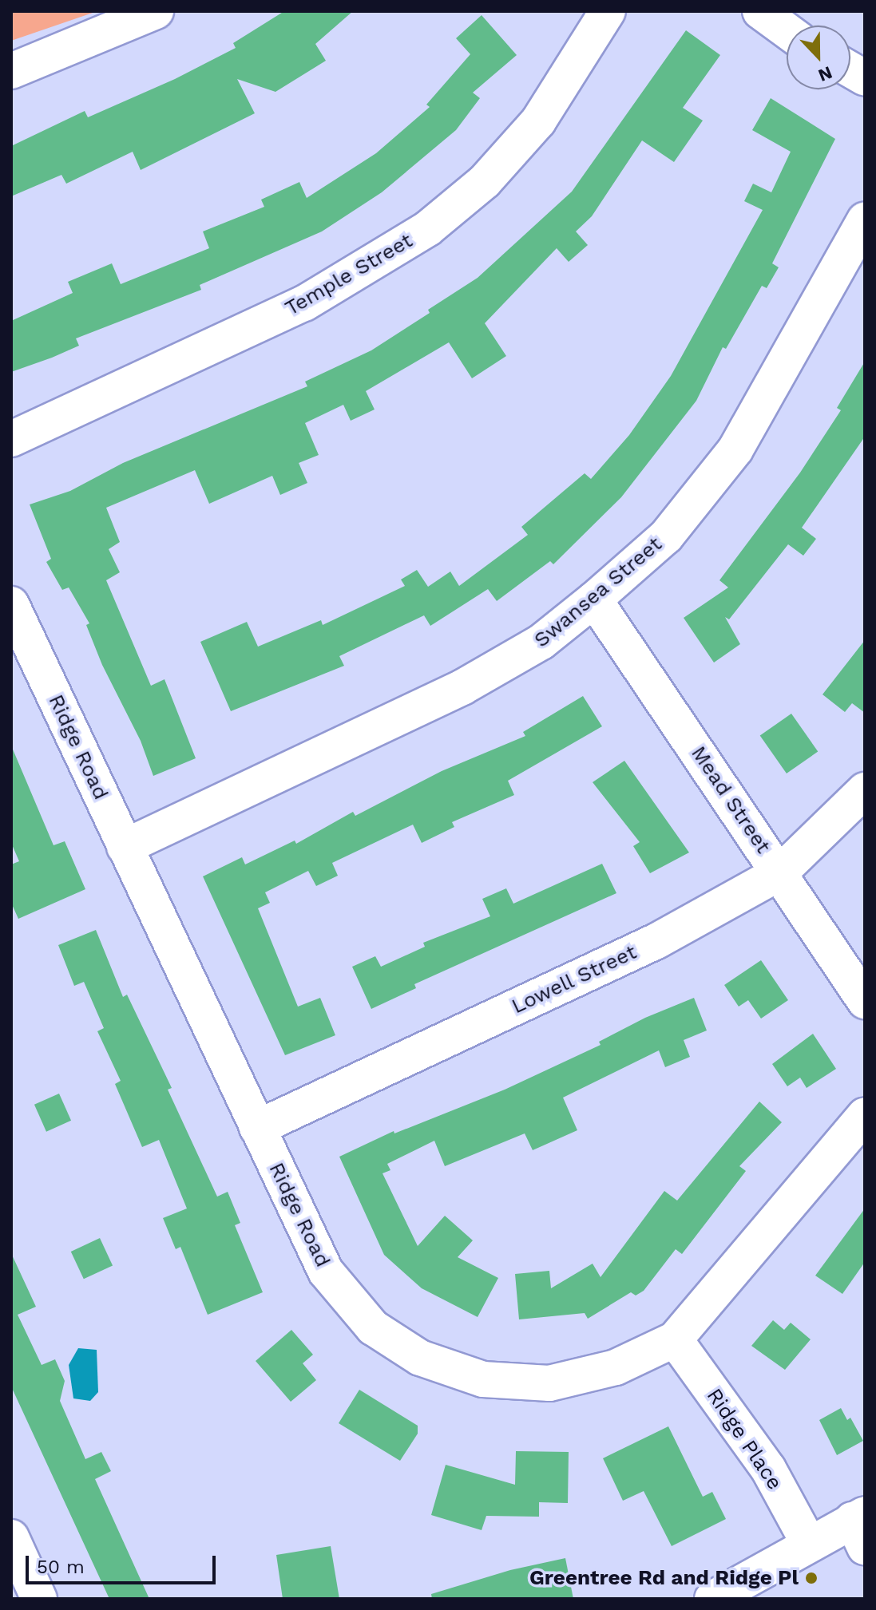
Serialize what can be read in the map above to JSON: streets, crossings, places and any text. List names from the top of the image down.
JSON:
{
  "streets": {
    "street": [
      "Temple Street",
      "Swansea Street",
      "Ridge Road",
      "Mead Street",
      "Lowell Street",
      "Ridge Place"
    ]
  },
  "crossings": [
    ["Swansea Street", "Ridge Road"],
    ["Swansea Street", "Mead Street"],
    ["Ridge Road", "Lowell Street"],
    ["Ridge Road", "Ridge Place"],
    ["Mead Street", "Lowell Street"]
  ],
  "places": ["Greentree Rd and Ridge Pl"],
  "scale_bar": "50 m",
  "north": "bottom"
}
